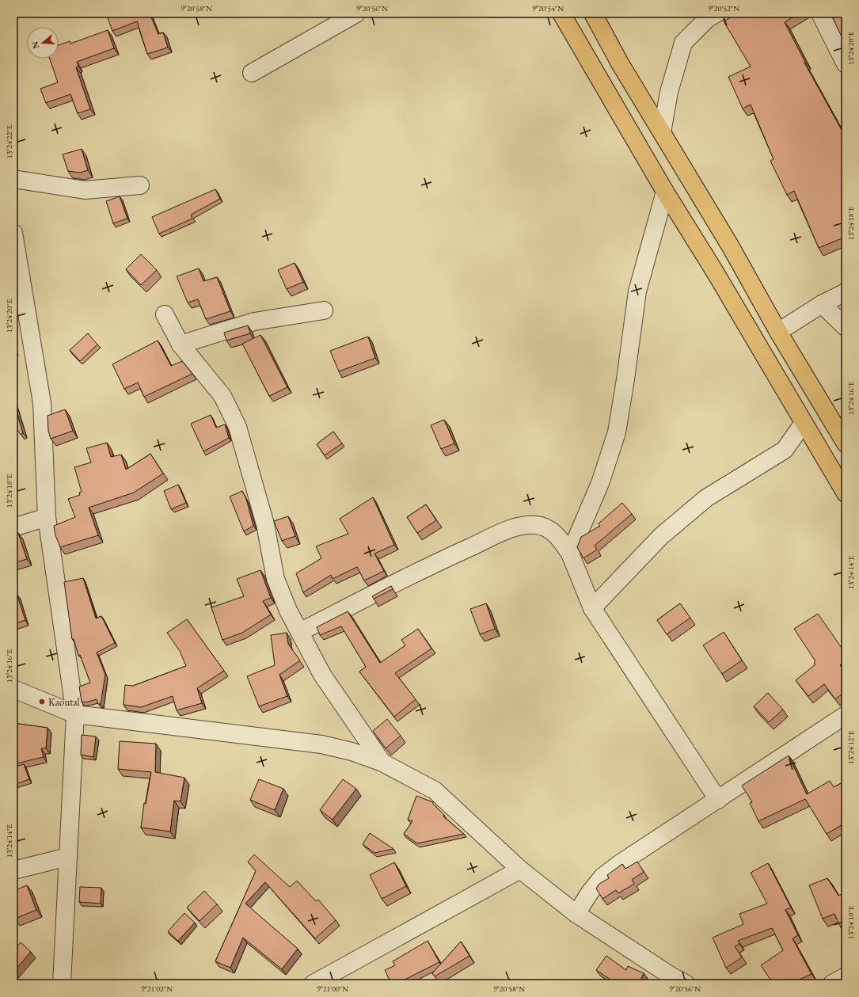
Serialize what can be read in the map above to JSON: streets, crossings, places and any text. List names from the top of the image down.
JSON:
{
  "places": ["Kaoutal"],
  "north": "left",
  "coordinates": [
    "9°20'58\"N",
    "9°20'56\"N",
    "9°20'54\"N",
    "9°20'52\"N",
    "13°24'20\"E",
    "13°24'22\"E",
    "13°24'18\"E",
    "13°24'16\"E",
    "13°24'14\"E",
    "13°24'12\"E",
    "13°24'10\"E",
    "9°21'02\"N",
    "9°21'00\"N"
  ]
}
